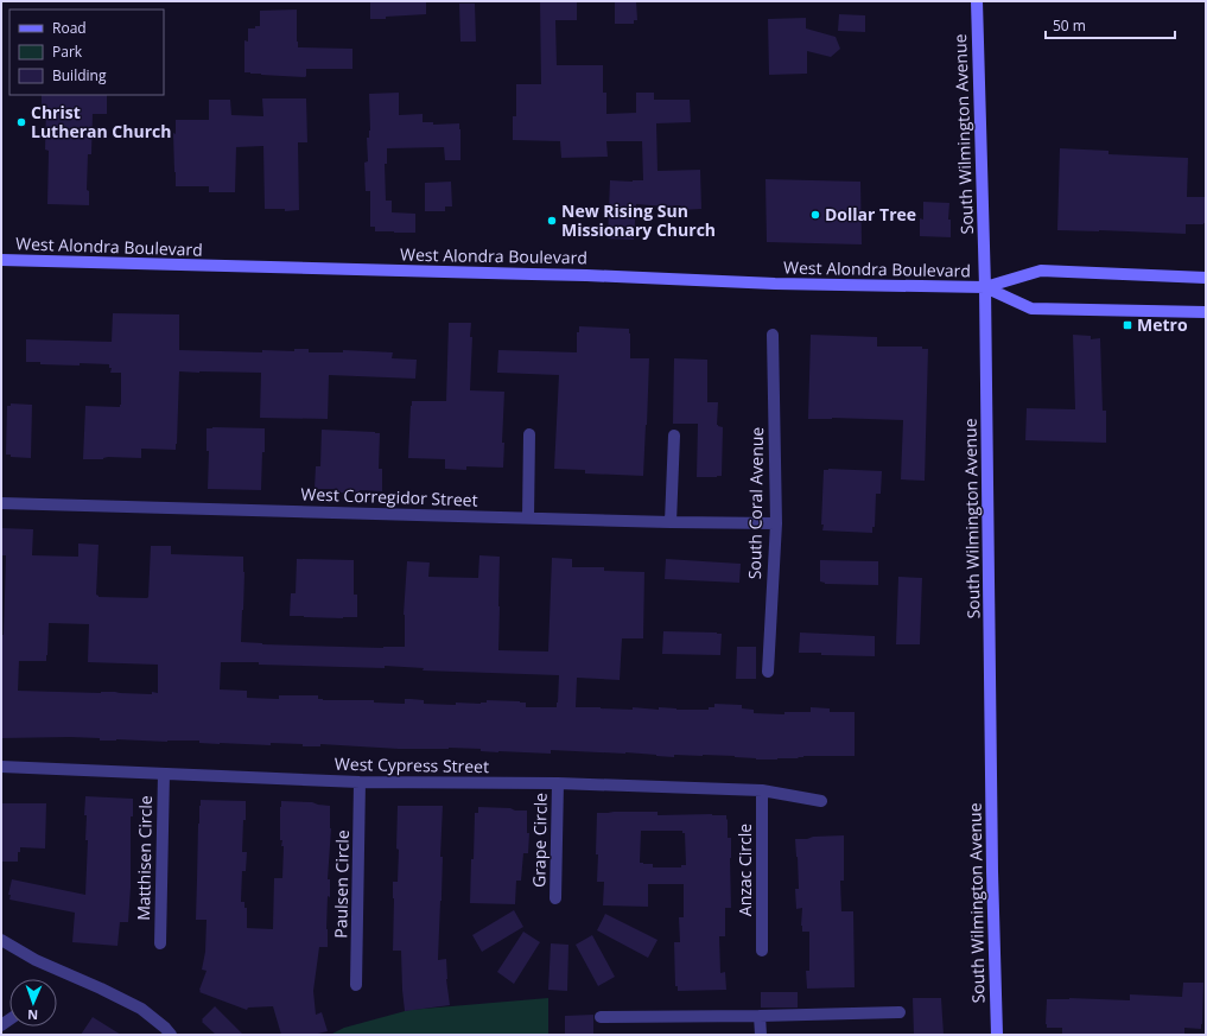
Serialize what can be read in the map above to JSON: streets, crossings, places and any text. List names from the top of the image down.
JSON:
{
  "streets": {
    "main road": ["South Wilmington Avenue", "West Alondra Boulevard"],
    "street": [
      "West Corregidor Street",
      "South Coral Avenue",
      "West Cypress Street",
      "Grape Circle",
      "Matthisen Circle",
      "Anzac Circle",
      "Paulsen Circle"
    ]
  },
  "crossings": [
    ["South Wilmington Avenue", "West Alondra Boulevard"],
    ["West Corregidor Street", "South Coral Avenue"],
    ["West Cypress Street", "Grape Circle"],
    ["West Cypress Street", "Matthisen Circle"],
    ["West Cypress Street", "Anzac Circle"],
    ["West Cypress Street", "Paulsen Circle"]
  ],
  "places": {
    "other": ["Christ Lutheran Church", "Dollar Tree", "New Rising Sun Missionary Church"],
    "transit": ["Metro"]
  },
  "legend": ["Road", "Park", "Building"],
  "scale_bar": "50 m",
  "north": "bottom"
}
